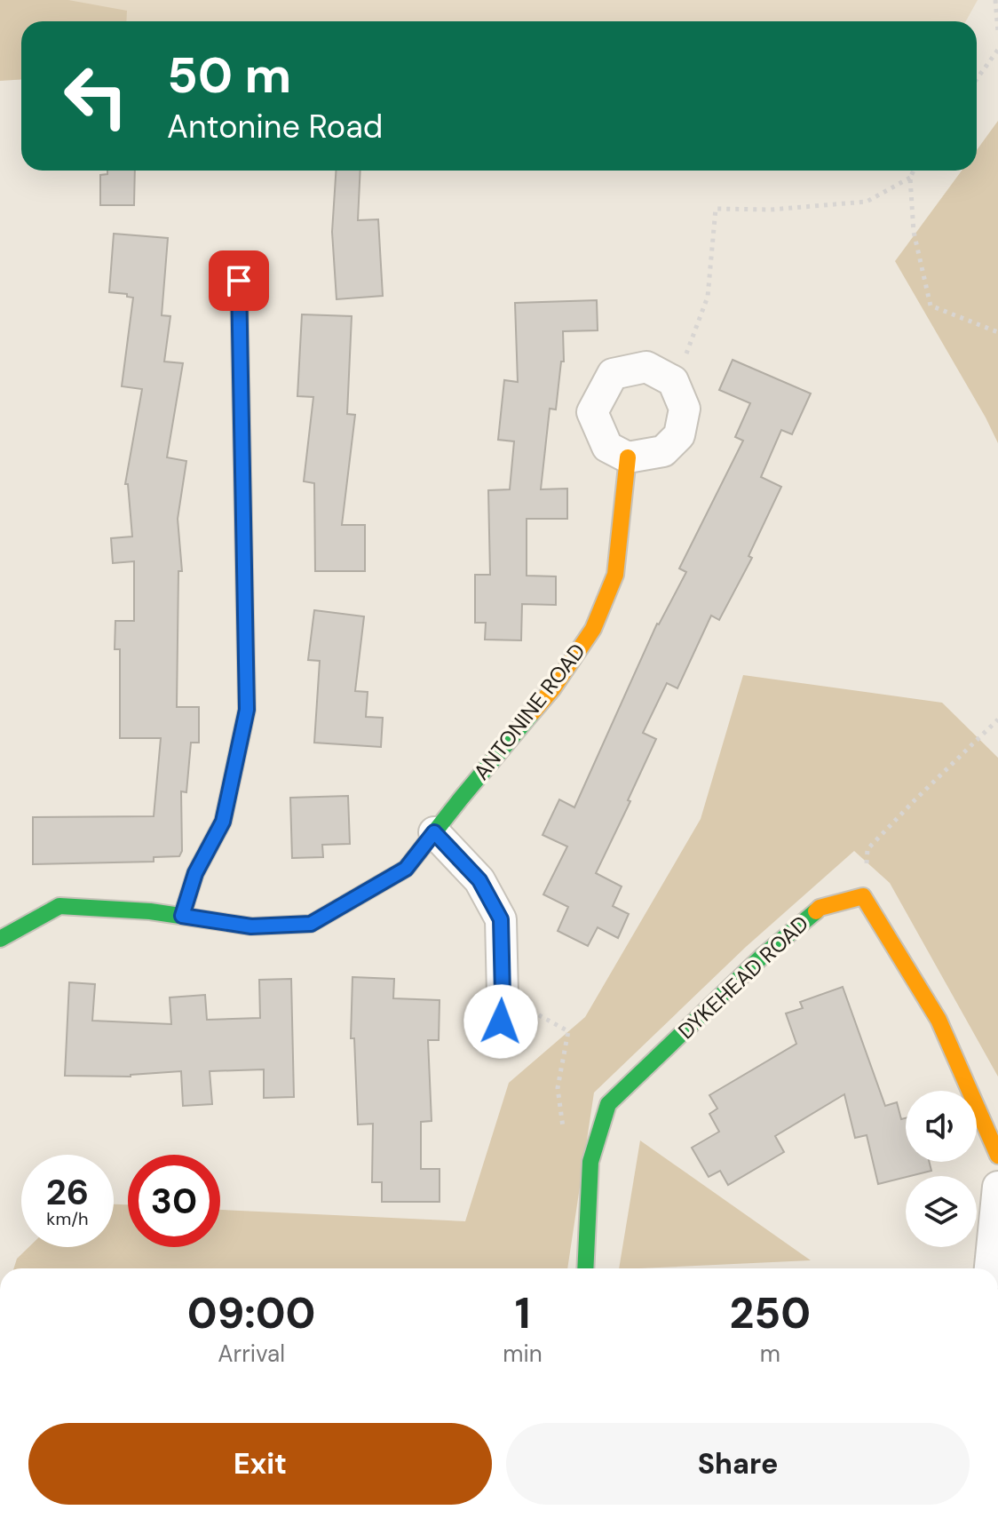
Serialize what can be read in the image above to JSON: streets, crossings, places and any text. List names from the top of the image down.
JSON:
{
  "streets": {
    "street": ["ANTONINE ROAD", "DYKEHEAD ROAD"]
  },
  "page": {
    "turn": ["50 m", "Antonine Road"],
    "speed": "26 km/h",
    "limit": "30",
    "eta": [
      "09:00",
      "Arrival",
      "1",
      "min",
      "250",
      "m"
    ],
    "buttons": ["Exit", "Share"]
  }
}
